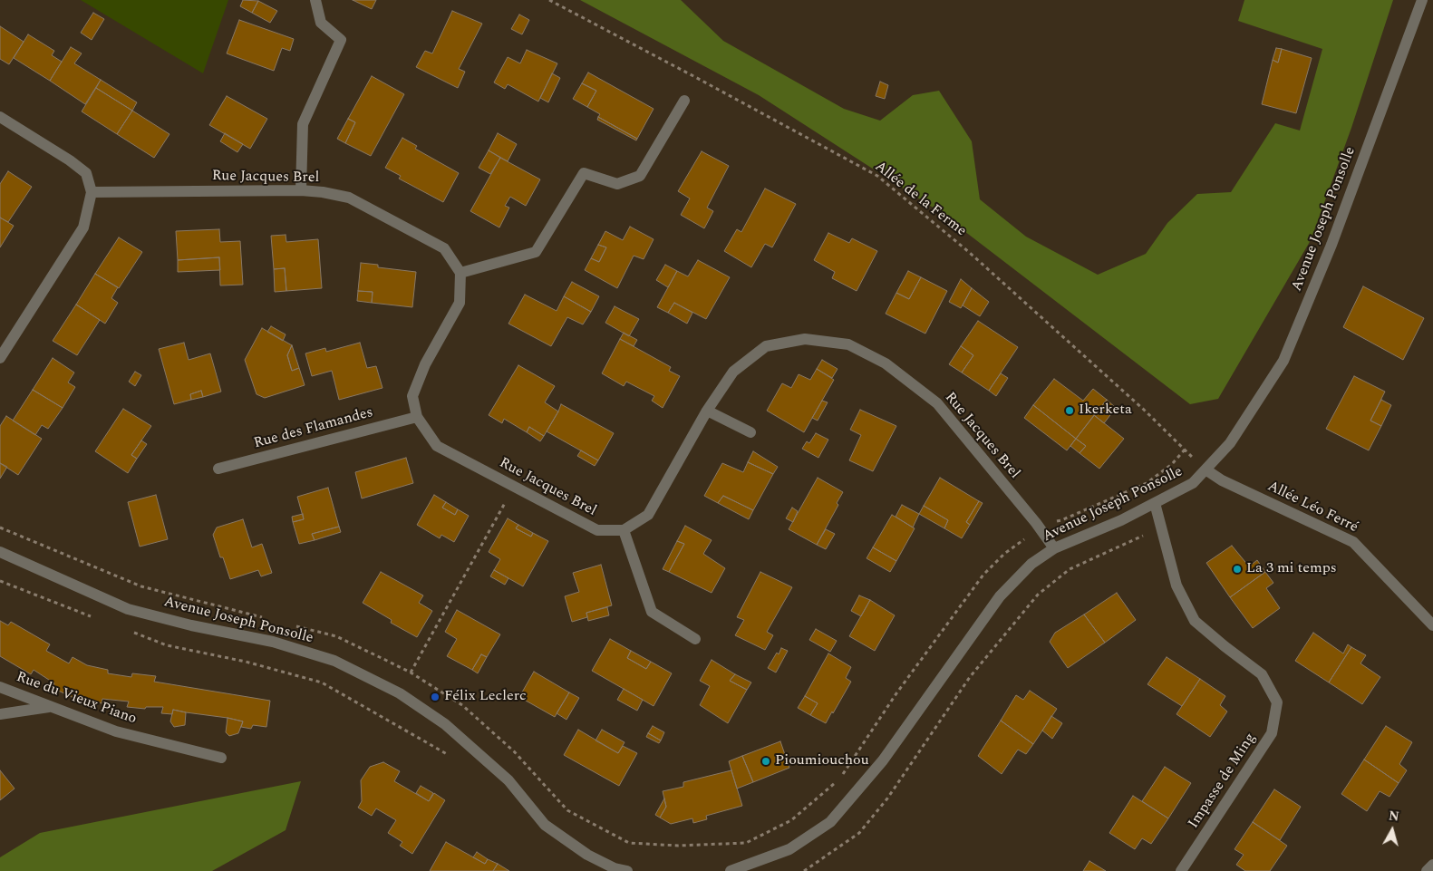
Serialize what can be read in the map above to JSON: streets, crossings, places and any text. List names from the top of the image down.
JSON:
{
  "streets": {
    "street": [
      "Rue Jacques Brel",
      "Avenue Joseph Ponsolle",
      "Rue des Flamandes",
      "Allée Léo Ferré",
      "Rue du Vieux Piano",
      "Impasse de Ming"
    ],
    "path": ["Allée de la Ferme"]
  },
  "crossings": [
    ["Rue Jacques Brel", "Avenue Joseph Ponsolle"],
    ["Rue Jacques Brel", "Rue des Flamandes"],
    ["Allée de la Ferme", "Avenue Joseph Ponsolle"],
    ["Allée de la Ferme", "Allée Léo Ferré"],
    ["Avenue Joseph Ponsolle", "Allée Léo Ferré"],
    ["Avenue Joseph Ponsolle", "Impasse de Ming"]
  ],
  "places": [
    "Ikerketa",
    "La 3 mi temps",
    "Félix Leclerc",
    "Pioumiouchou"
  ],
  "north": "top"
}
